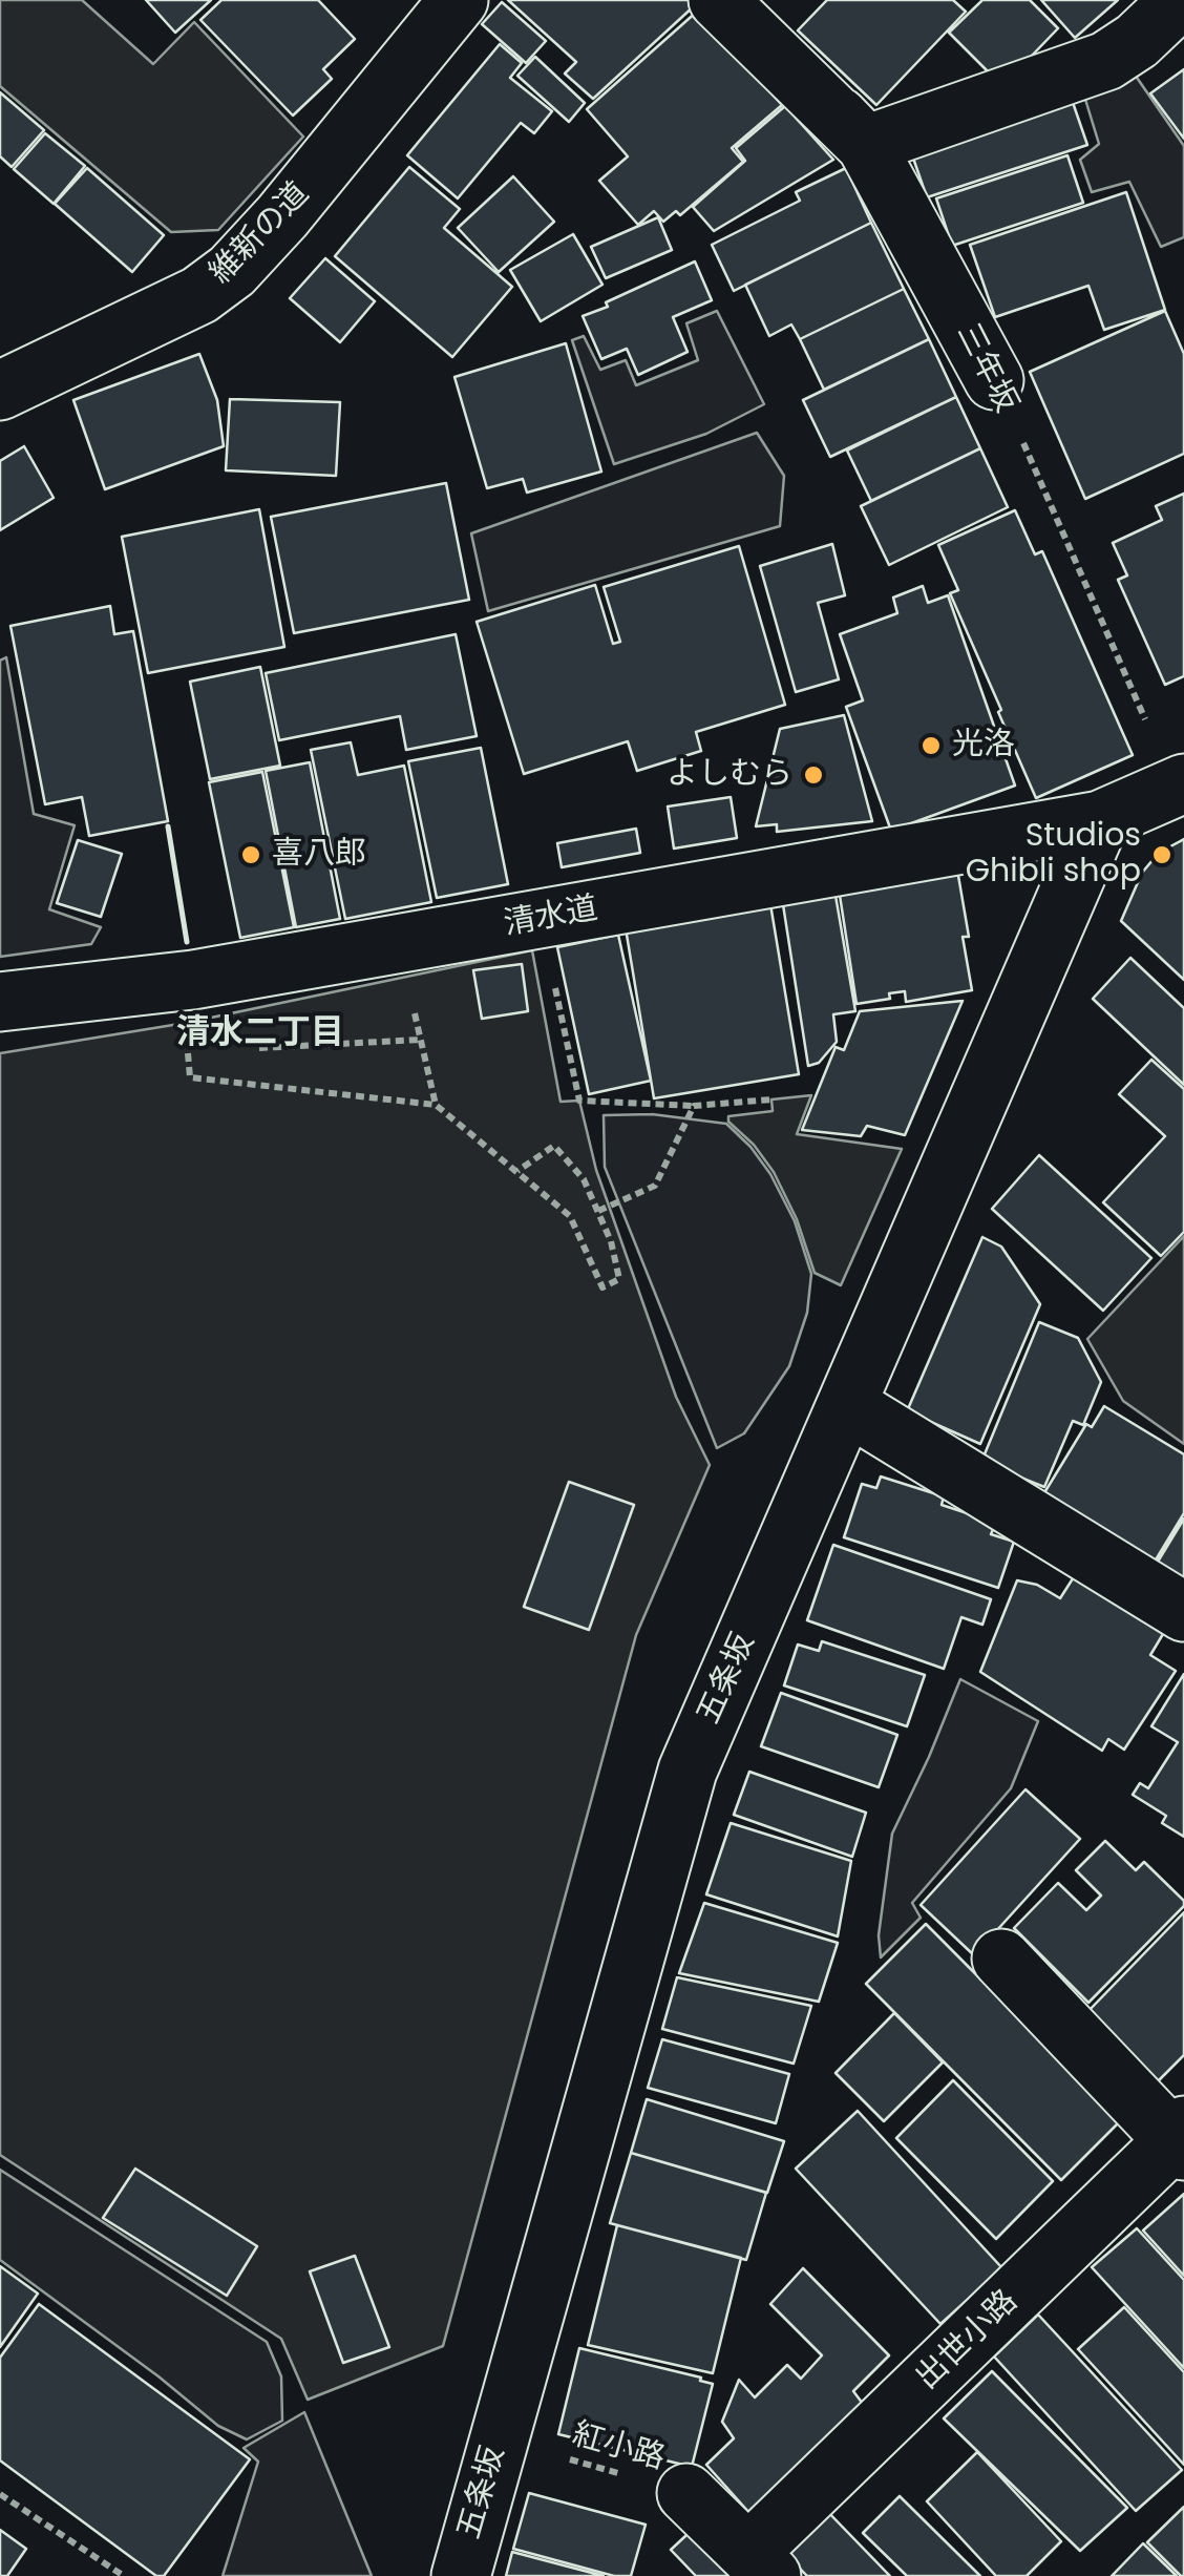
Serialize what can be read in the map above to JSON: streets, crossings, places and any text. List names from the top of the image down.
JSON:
{
  "streets": {
    "street": [
      "維新の道",
      "三年坂",
      "清水道",
      "五条坂",
      "出世小路"
    ],
    "path": ["紅小路"]
  },
  "crossings": [
    ["三年坂", "清水道"],
    ["清水道", "五条坂"]
  ],
  "districts": ["清水二丁目"],
  "places": [
    "光洛",
    "よしむら",
    "喜八郎",
    "Studios Ghibli shop"
  ]
}
